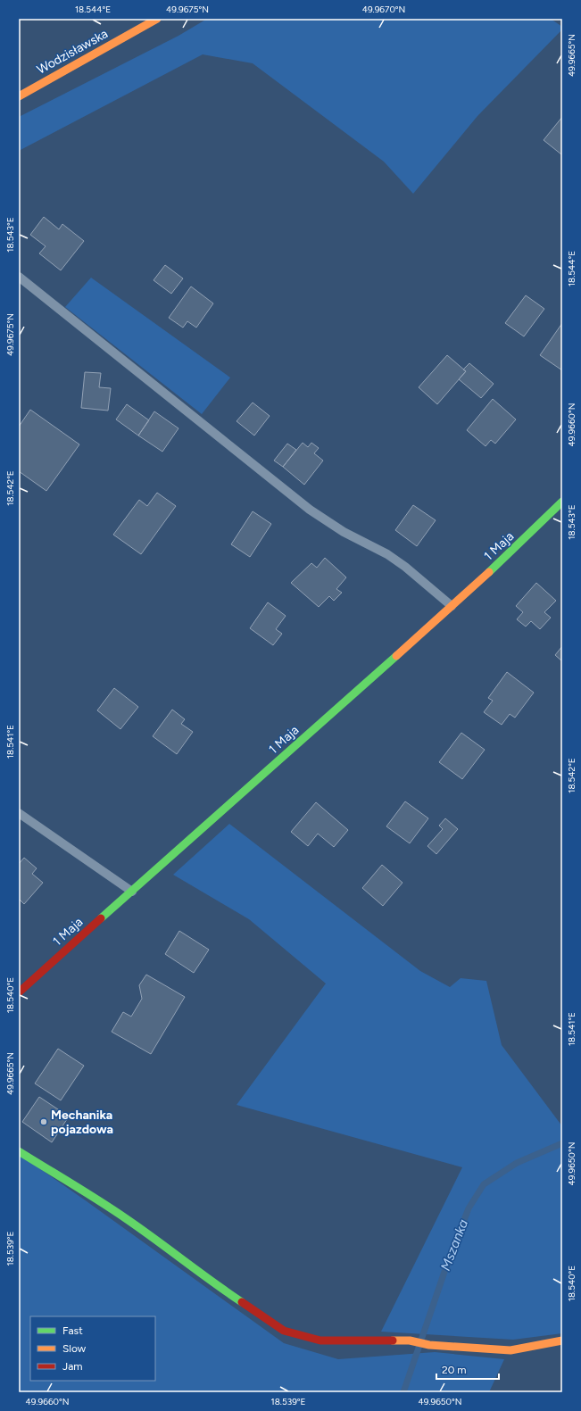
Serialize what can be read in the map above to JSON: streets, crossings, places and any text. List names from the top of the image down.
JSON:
{
  "streets": {
    "street": ["Wodzisławska", "1 Maja"]
  },
  "water": ["Mszanka"],
  "places": ["Mechanika pojazdowa"],
  "legend": ["Fast", "Slow", "Jam"],
  "scale_bar": "20 m",
  "coordinates": [
    "18.544°E",
    "49.9675°N",
    "49.9670°N",
    "49.9665°N",
    "18.543°E",
    "49.9660°N",
    "18.542°E",
    "18.541°E",
    "18.540°E",
    "49.9650°N",
    "18.539°E"
  ]
}
